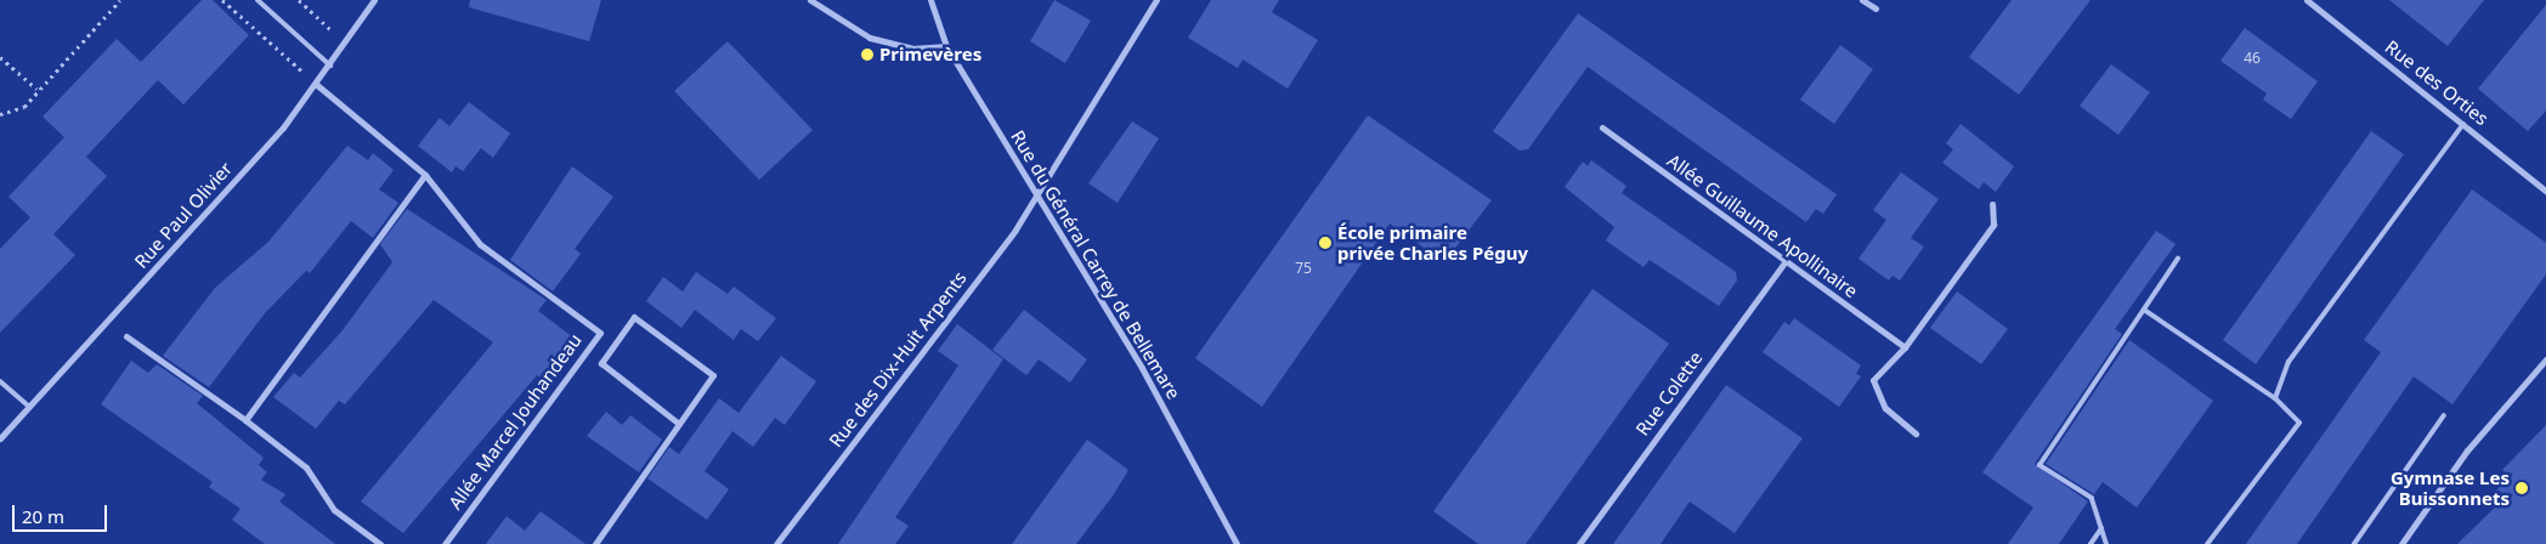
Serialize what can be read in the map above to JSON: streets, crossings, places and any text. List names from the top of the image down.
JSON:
{
  "streets": {
    "street": [
      "Rue des Orties",
      "Rue Paul Olivier",
      "Allée Guillaume Apollinaire",
      "Rue du Général Carrey de Bellemare",
      "Rue des Dix-Huit Arpents",
      "Rue Colette",
      "Allée Marcel Jouhandeau"
    ]
  },
  "crossings": [
    ["Rue Paul Olivier", "Allée Marcel Jouhandeau"],
    ["Allée Guillaume Apollinaire", "Rue Colette"],
    ["Rue du Général Carrey de Bellemare", "Rue des Dix-Huit Arpents"]
  ],
  "places": ["Primevères", "École primaire privée Charles Péguy", "Gymnase Les Buissonnets"],
  "house_numbers": ["46", "75"],
  "scale_bar": "20 m"
}
